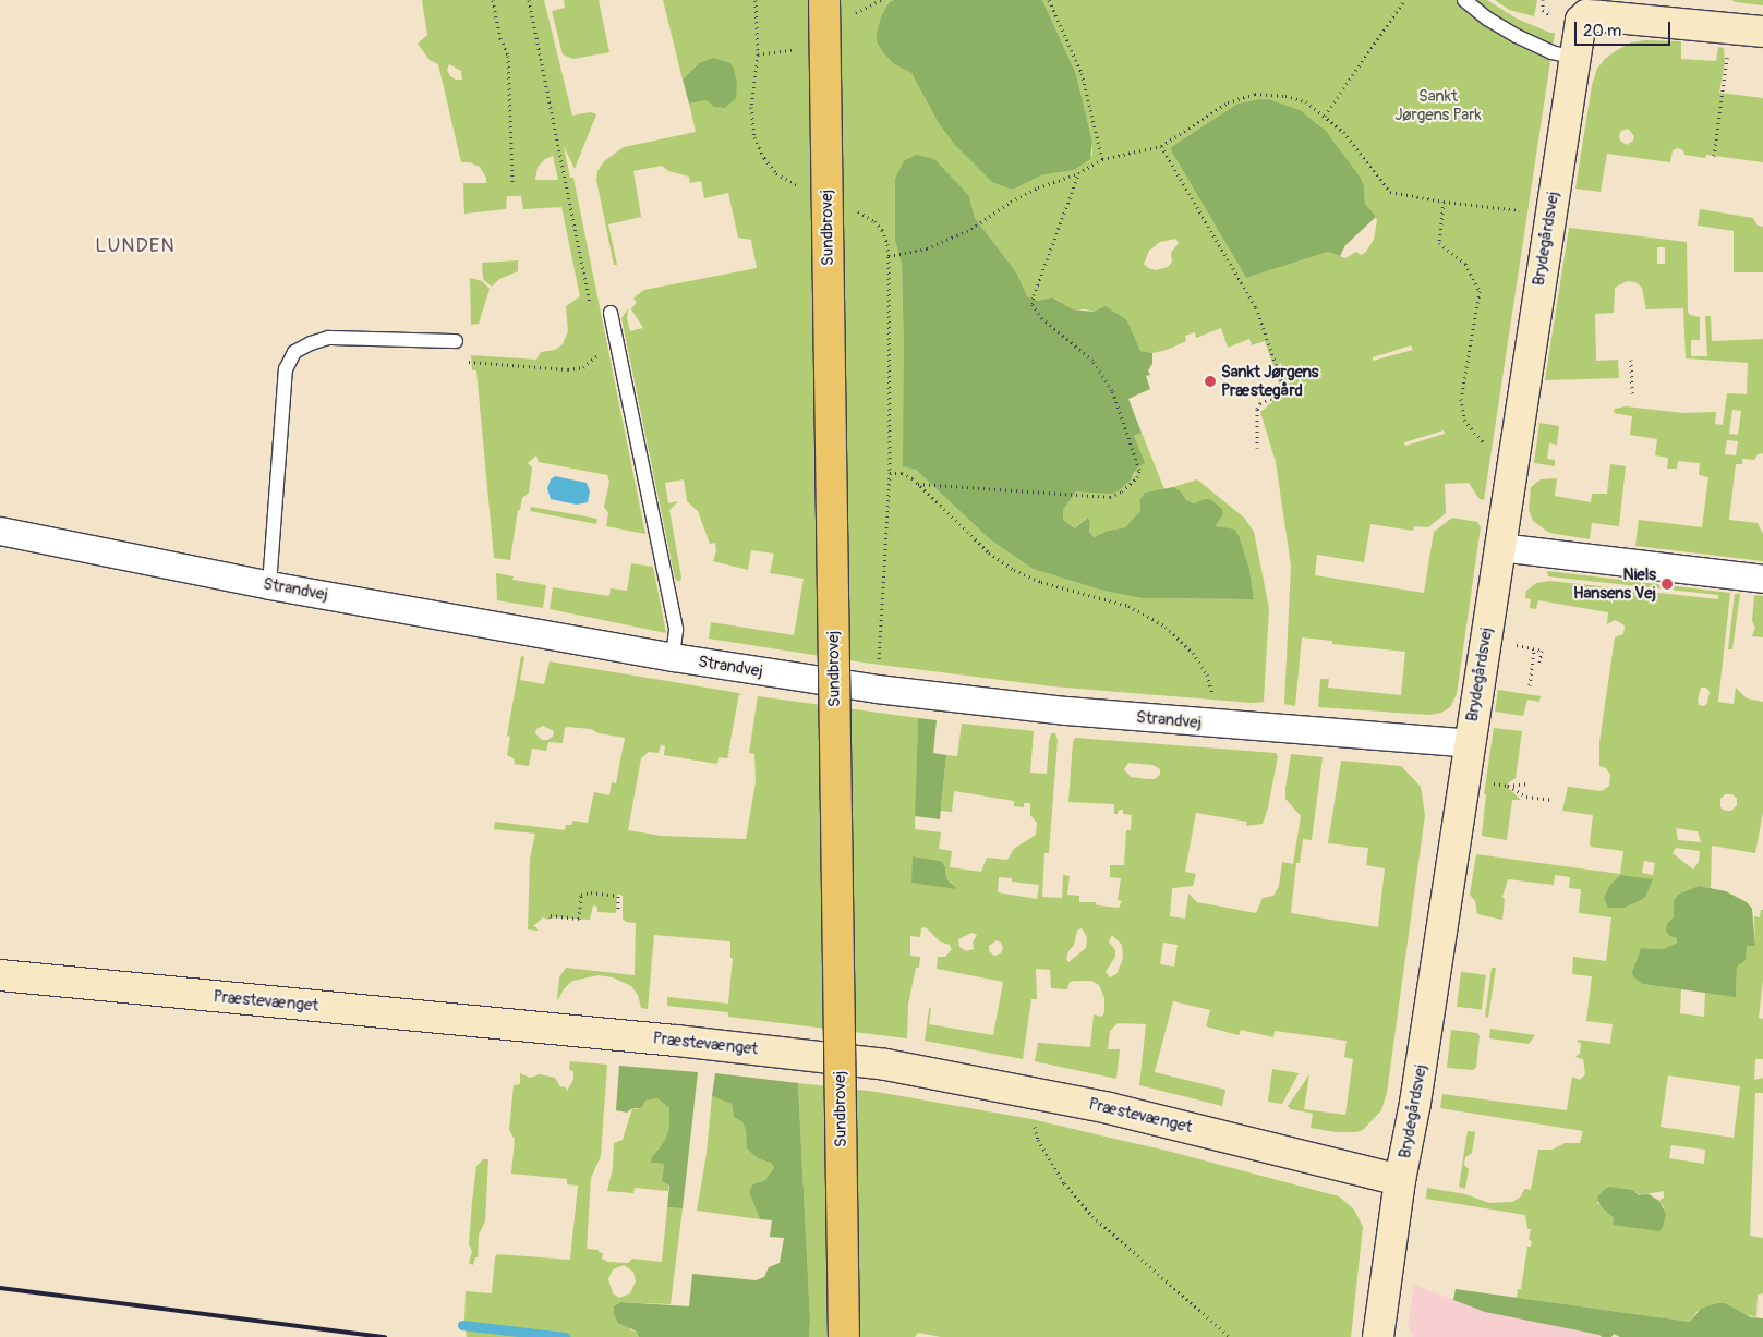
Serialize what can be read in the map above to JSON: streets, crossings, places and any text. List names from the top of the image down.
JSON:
{
  "streets": {
    "main road": ["Sundbrovej"],
    "street": ["Brydegårdsvej", "Strandvej", "Præstevænget"]
  },
  "crossings": [
    ["Brydegårdsvej", "Strandvej"],
    ["Brydegårdsvej", "Præstevænget"]
  ],
  "districts": ["LUNDEN"],
  "parks": ["Sankt Jørgens Park"],
  "places": ["Sankt Jørgens Præstegård", "Niels Hansens Vej"],
  "scale_bar": "20 m"
}
